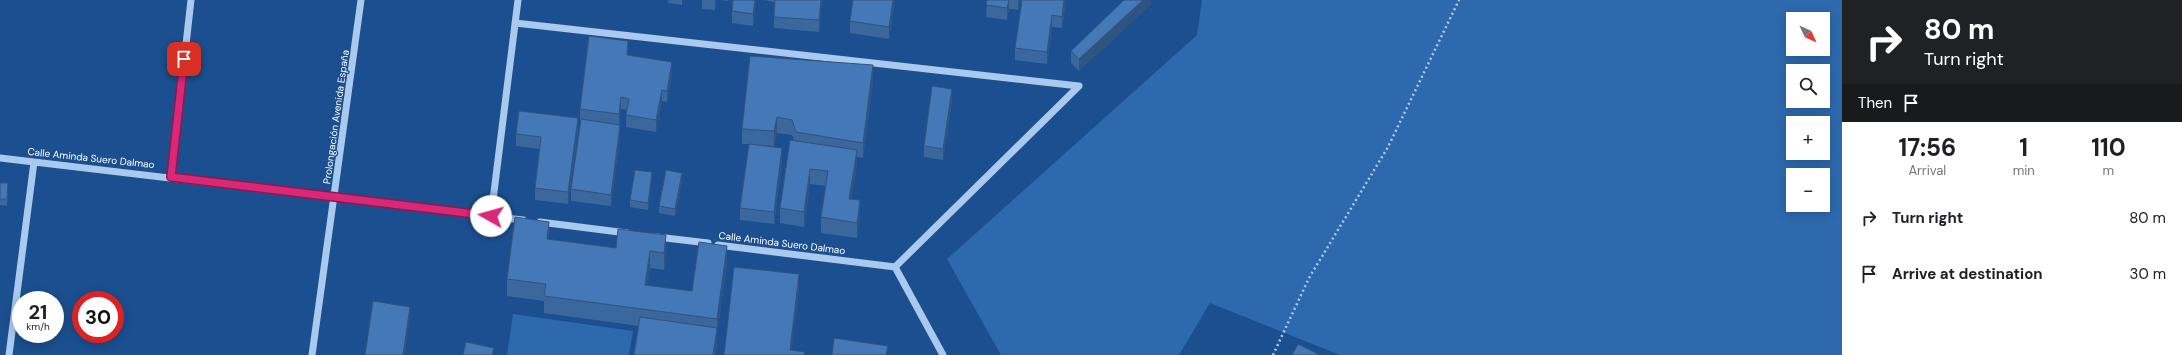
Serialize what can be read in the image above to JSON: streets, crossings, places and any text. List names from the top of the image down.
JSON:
{
  "streets": {
    "street": ["Prolongación Avenida España", "Calle Aminda Suero Dalmao"]
  },
  "crossings": [
    ["Prolongación Avenida España", "Calle Aminda Suero Dalmao"]
  ],
  "north": "bottom right",
  "page": {
    "turn": ["80 m", "Turn right"],
    "map_buttons": ["+", "−"],
    "then": "Then",
    "eta": [
      "17:56",
      "Arrival",
      "1",
      "min",
      "110",
      "m"
    ],
    "list": [
      {
        "name": "Turn right",
        "value": "80 m"
      },
      {
        "name": "Arrive at destination",
        "value": "30 m"
      }
    ],
    "speed": "21 km/h",
    "limit": "30"
  }
}
